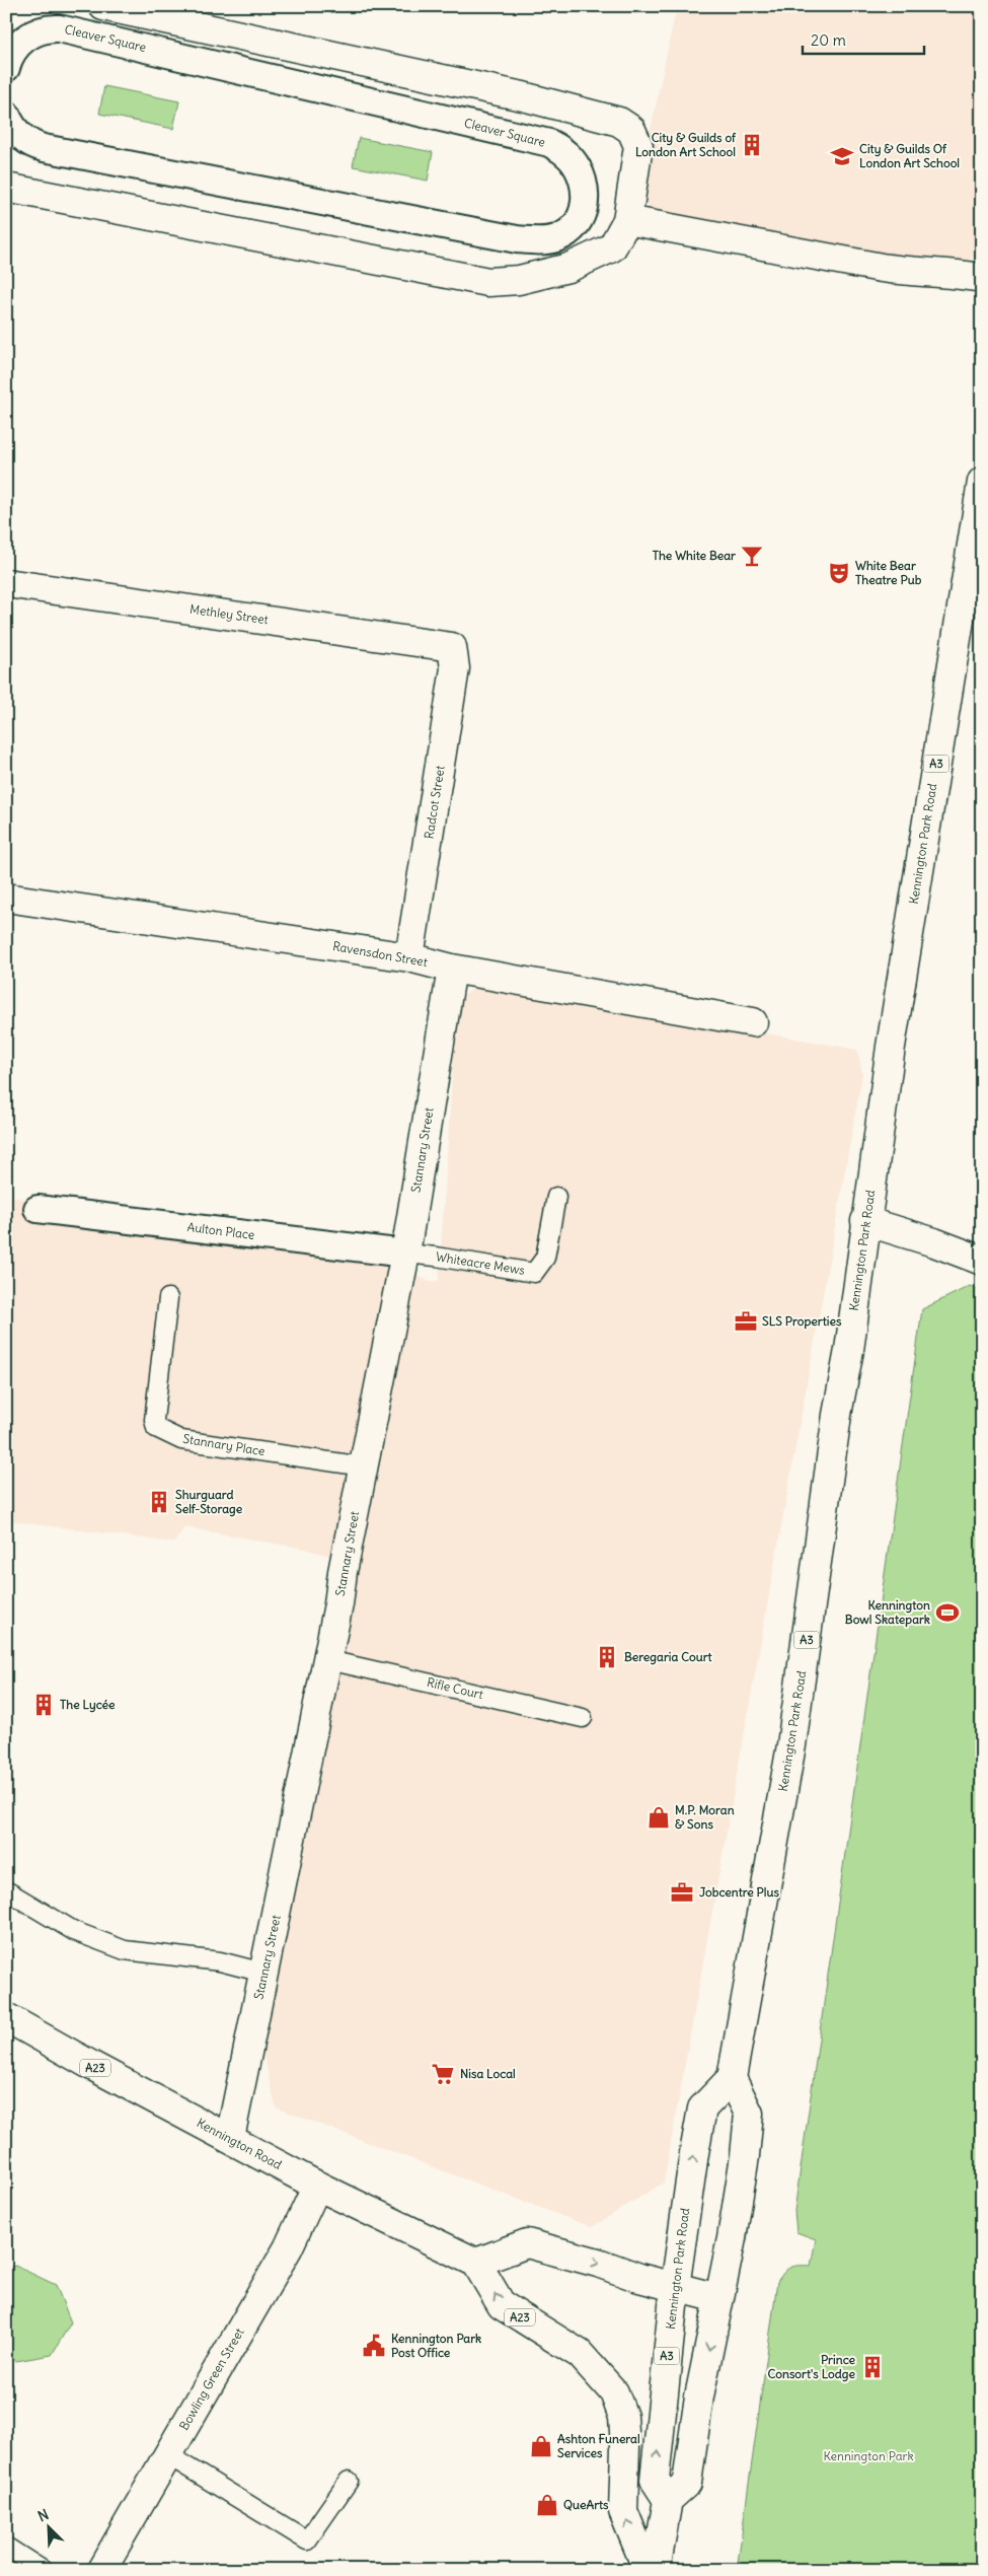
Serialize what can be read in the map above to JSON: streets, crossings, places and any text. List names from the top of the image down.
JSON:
{
  "streets": {
    "main road": [
      "Methley Street",
      "A3",
      "Radcot Street",
      "Kennington Park Road",
      "Ravensdon Street",
      "Stannary Street",
      "A23",
      "Kennington Road",
      "Bowling Green Street"
    ],
    "street": ["Cleaver Square", "Aulton Place"],
    "lane": ["Whiteacre Mews", "Stannary Place", "Rifle Court"]
  },
  "crossings": [
    ["Methley Street", "Radcot Street"],
    ["Radcot Street", "Ravensdon Street"],
    ["Ravensdon Street", "Stannary Street"],
    ["Stannary Street", "Aulton Place"],
    ["Stannary Street", "Whiteacre Mews"],
    ["Stannary Street", "Stannary Place"],
    ["Stannary Street", "Rifle Court"],
    ["Stannary Street", "Kennington Road"],
    ["Aulton Place", "Whiteacre Mews"],
    ["A23", "Kennington Road"],
    ["Kennington Road", "Bowling Green Street"]
  ],
  "parks": ["Kennington Park"],
  "places": {
    "building": [
      "City & Guilds of London Art School",
      "Shurguard Self-Storage",
      "Beregaria Court",
      "The Lycée",
      "Prince Consort's Lodge"
    ],
    "school or university": ["City & Guilds Of London Art School"],
    "bar": ["The White Bear"],
    "theatre": ["White Bear Theatre Pub"],
    "office": ["SLS Properties", "Jobcentre Plus"],
    "sports": ["Kennington Bowl Skatepark"],
    "shop": ["M.P. Moran & Sons", "Ashton Funeral Services", "QueArts"],
    "supermarket": ["Nisa Local"],
    "public building": ["Kennington Park Post Office"]
  },
  "scale_bar": "20 m",
  "north": "top left"
}
